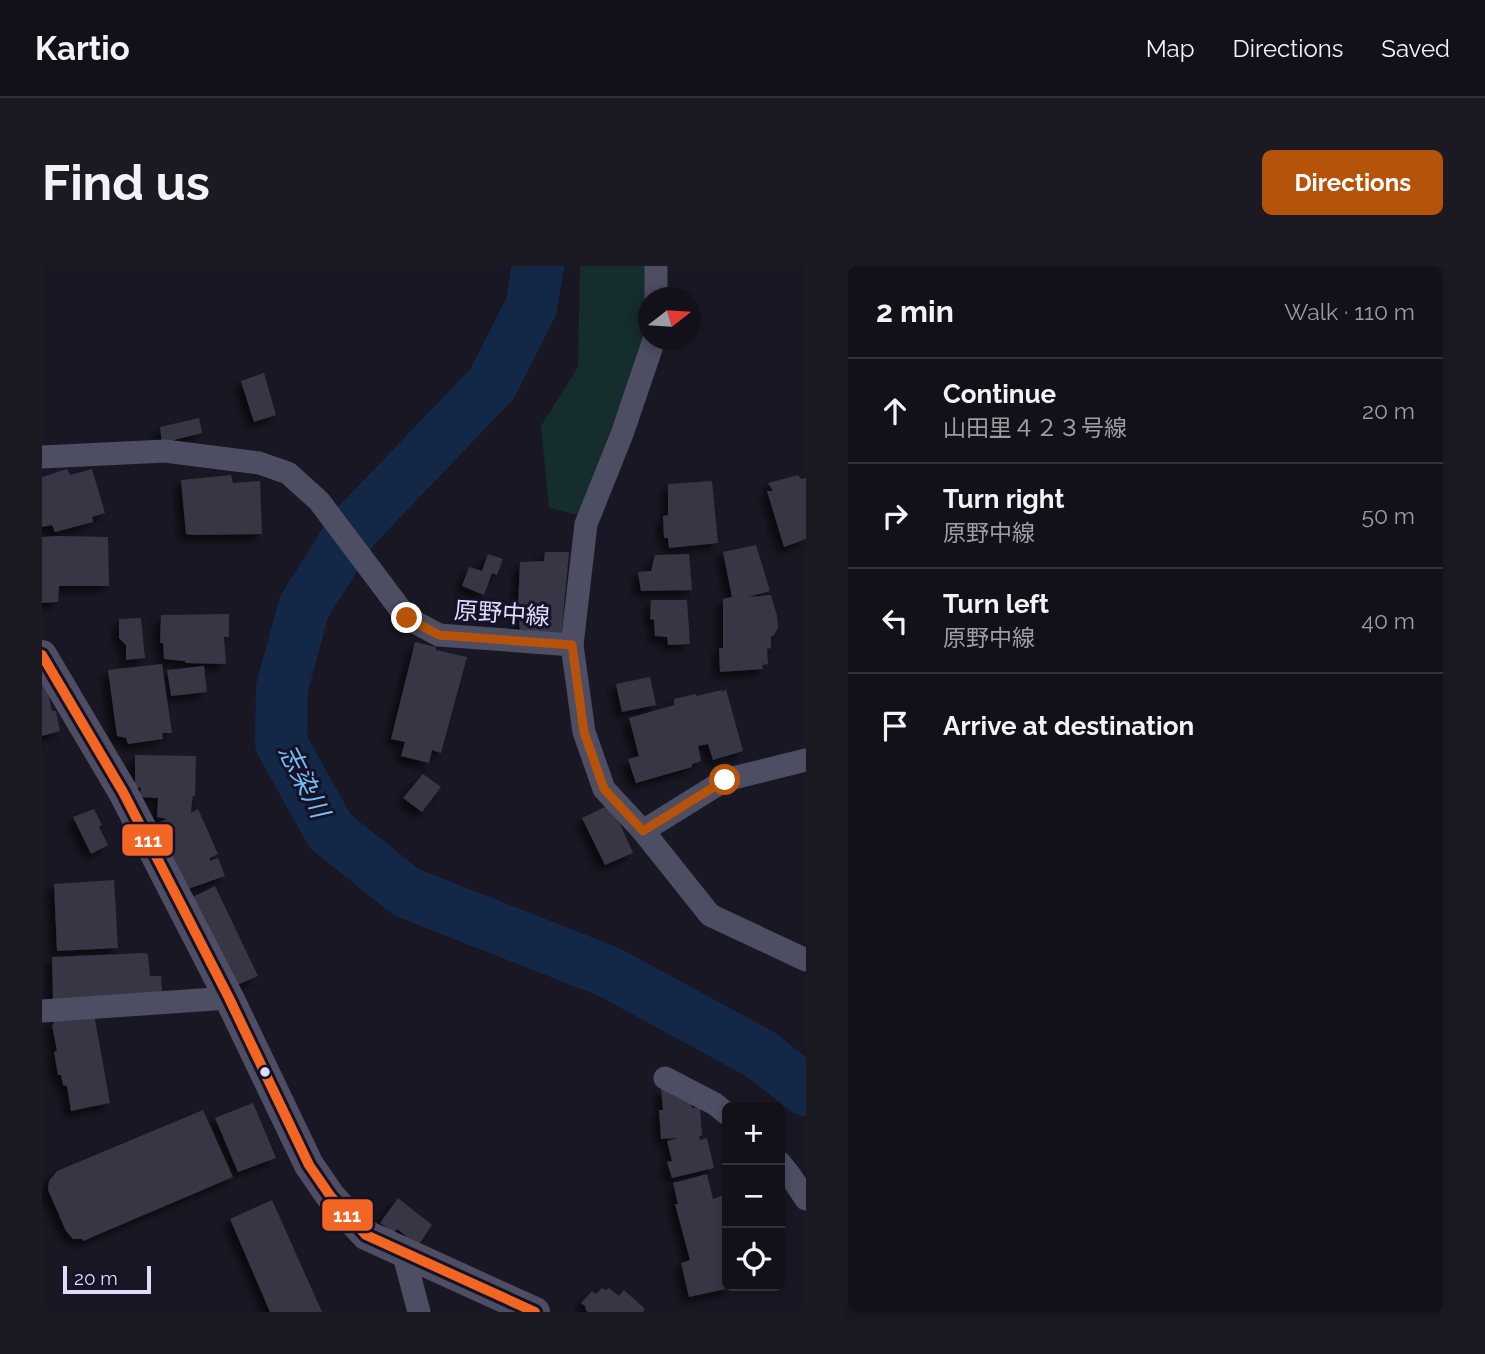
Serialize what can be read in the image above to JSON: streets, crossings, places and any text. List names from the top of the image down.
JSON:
{
  "streets": {
    "street": ["原野中線"]
  },
  "water": ["志染川"],
  "lines": ["transit line 111"],
  "scale_bar": "20 m",
  "north": "right",
  "page": {
    "header": "Kartio",
    "nav": ["Map", "Directions", "Saved"],
    "buttons": "Directions",
    "title": "Find us",
    "heading": ["2 min", "Walk · 110 m"],
    "list": [
      ["Continue", "山田里４２３号線", "20 m"],
      ["Turn right", "原野中線", "50 m"],
      ["Turn left", "原野中線", "40 m"],
      "Arrive at destination"
    ],
    "map_buttons": ["+", "−"],
    "scale": "20 m"
  }
}
